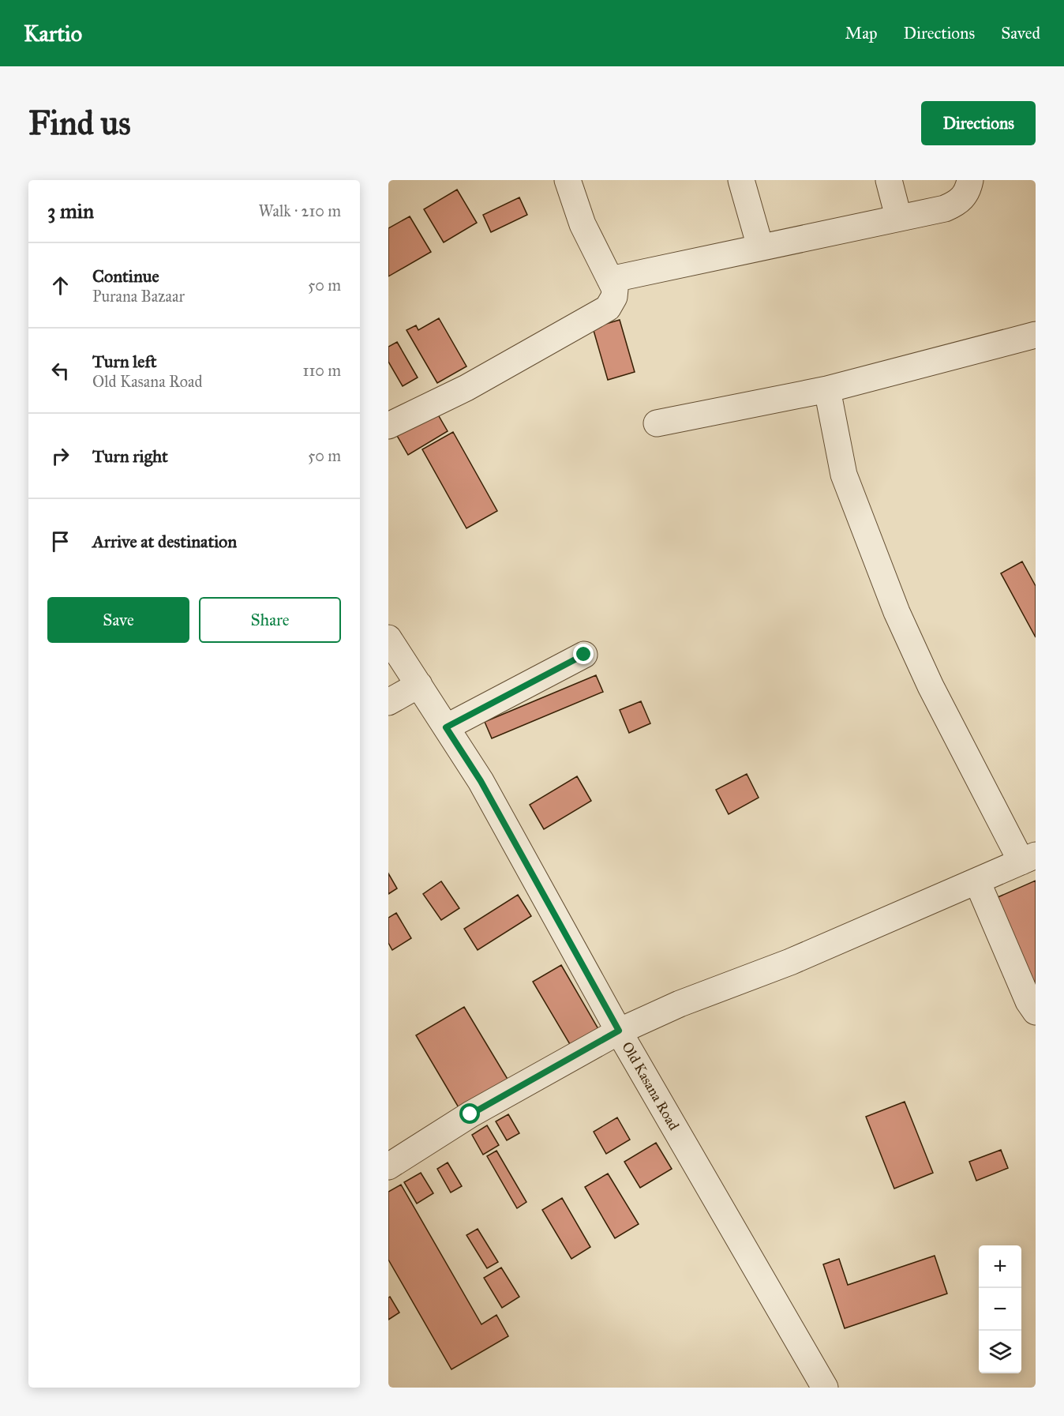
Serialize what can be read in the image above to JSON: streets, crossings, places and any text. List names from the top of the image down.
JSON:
{
  "streets": {
    "street": ["Old Kasana Road"]
  },
  "page": {
    "header": "Kartio",
    "nav": ["Map", "Directions", "Saved"],
    "buttons": [
      "Directions",
      ["Save", "Share"]
    ],
    "title": "Find us",
    "heading": ["3 min", "Walk · 210 m"],
    "list": [
      ["Continue", "Purana Bazaar", "50 m"],
      ["Turn left", "Old Kasana Road", "110 m"],
      ["Turn right", "50 m"],
      "Arrive at destination"
    ],
    "map_buttons": ["+", "−"]
  }
}
